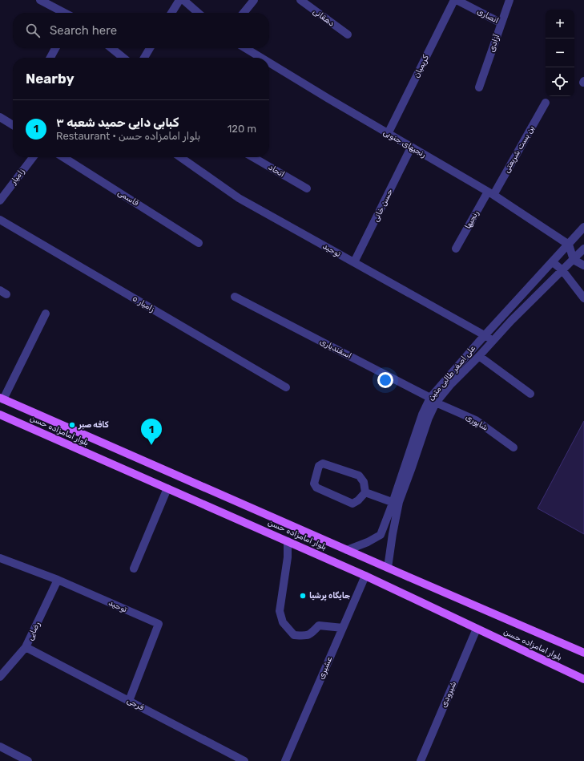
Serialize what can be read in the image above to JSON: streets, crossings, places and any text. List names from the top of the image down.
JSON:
{
  "streets": {
    "main road": ["بلوار امامزاده حسن"],
    "street": [
      "انصاری",
      "دهقانی",
      "آزادی",
      "کریمیان",
      "رنجیهای جنوبی",
      "بن بست شریعتی",
      "اتحاد",
      "زامیار",
      "قاسمی",
      "حسن خانی",
      "رنجیها",
      "توحید",
      "زامیار ۵",
      "اسفندیاری",
      "علی اصغر طالبی متین",
      "شاپوری",
      "رضایی",
      "عشیری",
      "شیرودی",
      "فرجی"
    ]
  },
  "crossings": [
    ["انصاری", "آزادی"],
    ["کریمیان", "رنجیهای جنوبی"],
    ["رنجیهای جنوبی", "بن بست شریعتی"],
    ["رنجیهای جنوبی", "حسن خانی"],
    ["رنجیهای جنوبی", "رنجیها"],
    ["رنجیهای جنوبی", "علی اصغر طالبی متین"],
    ["بن بست شریعتی", "رنجیها"],
    ["حسن خانی", "توحید"],
    ["توحید", "علی اصغر طالبی متین"],
    ["توحید", "رضایی"],
    ["توحید", "فرجی"],
    ["اسفندیاری", "علی اصغر طالبی متین"],
    ["اسفندیاری", "شاپوری"],
    ["علی اصغر طالبی متین", "شاپوری"],
    ["علی اصغر طالبی متین", "بلوار امامزاده حسن"],
    ["بلوار امامزاده حسن", "عشیری"],
    ["بلوار امامزاده حسن", "شیرودی"],
    ["رضایی", "فرجی"]
  ],
  "places": ["کافه صبر", "جایگاه پرشیا"],
  "page": {
    "map_buttons": ["+", "−"],
    "search": "Search here",
    "heading": "Nearby",
    "list": [
      {
        "mark": "1",
        "name": "کبابی دایی حمید شعبه ۳",
        "note": "Restaurant · بلوار امامزاده حسن",
        "value": "120 m"
      }
    ],
    "pins": "1"
  }
}
